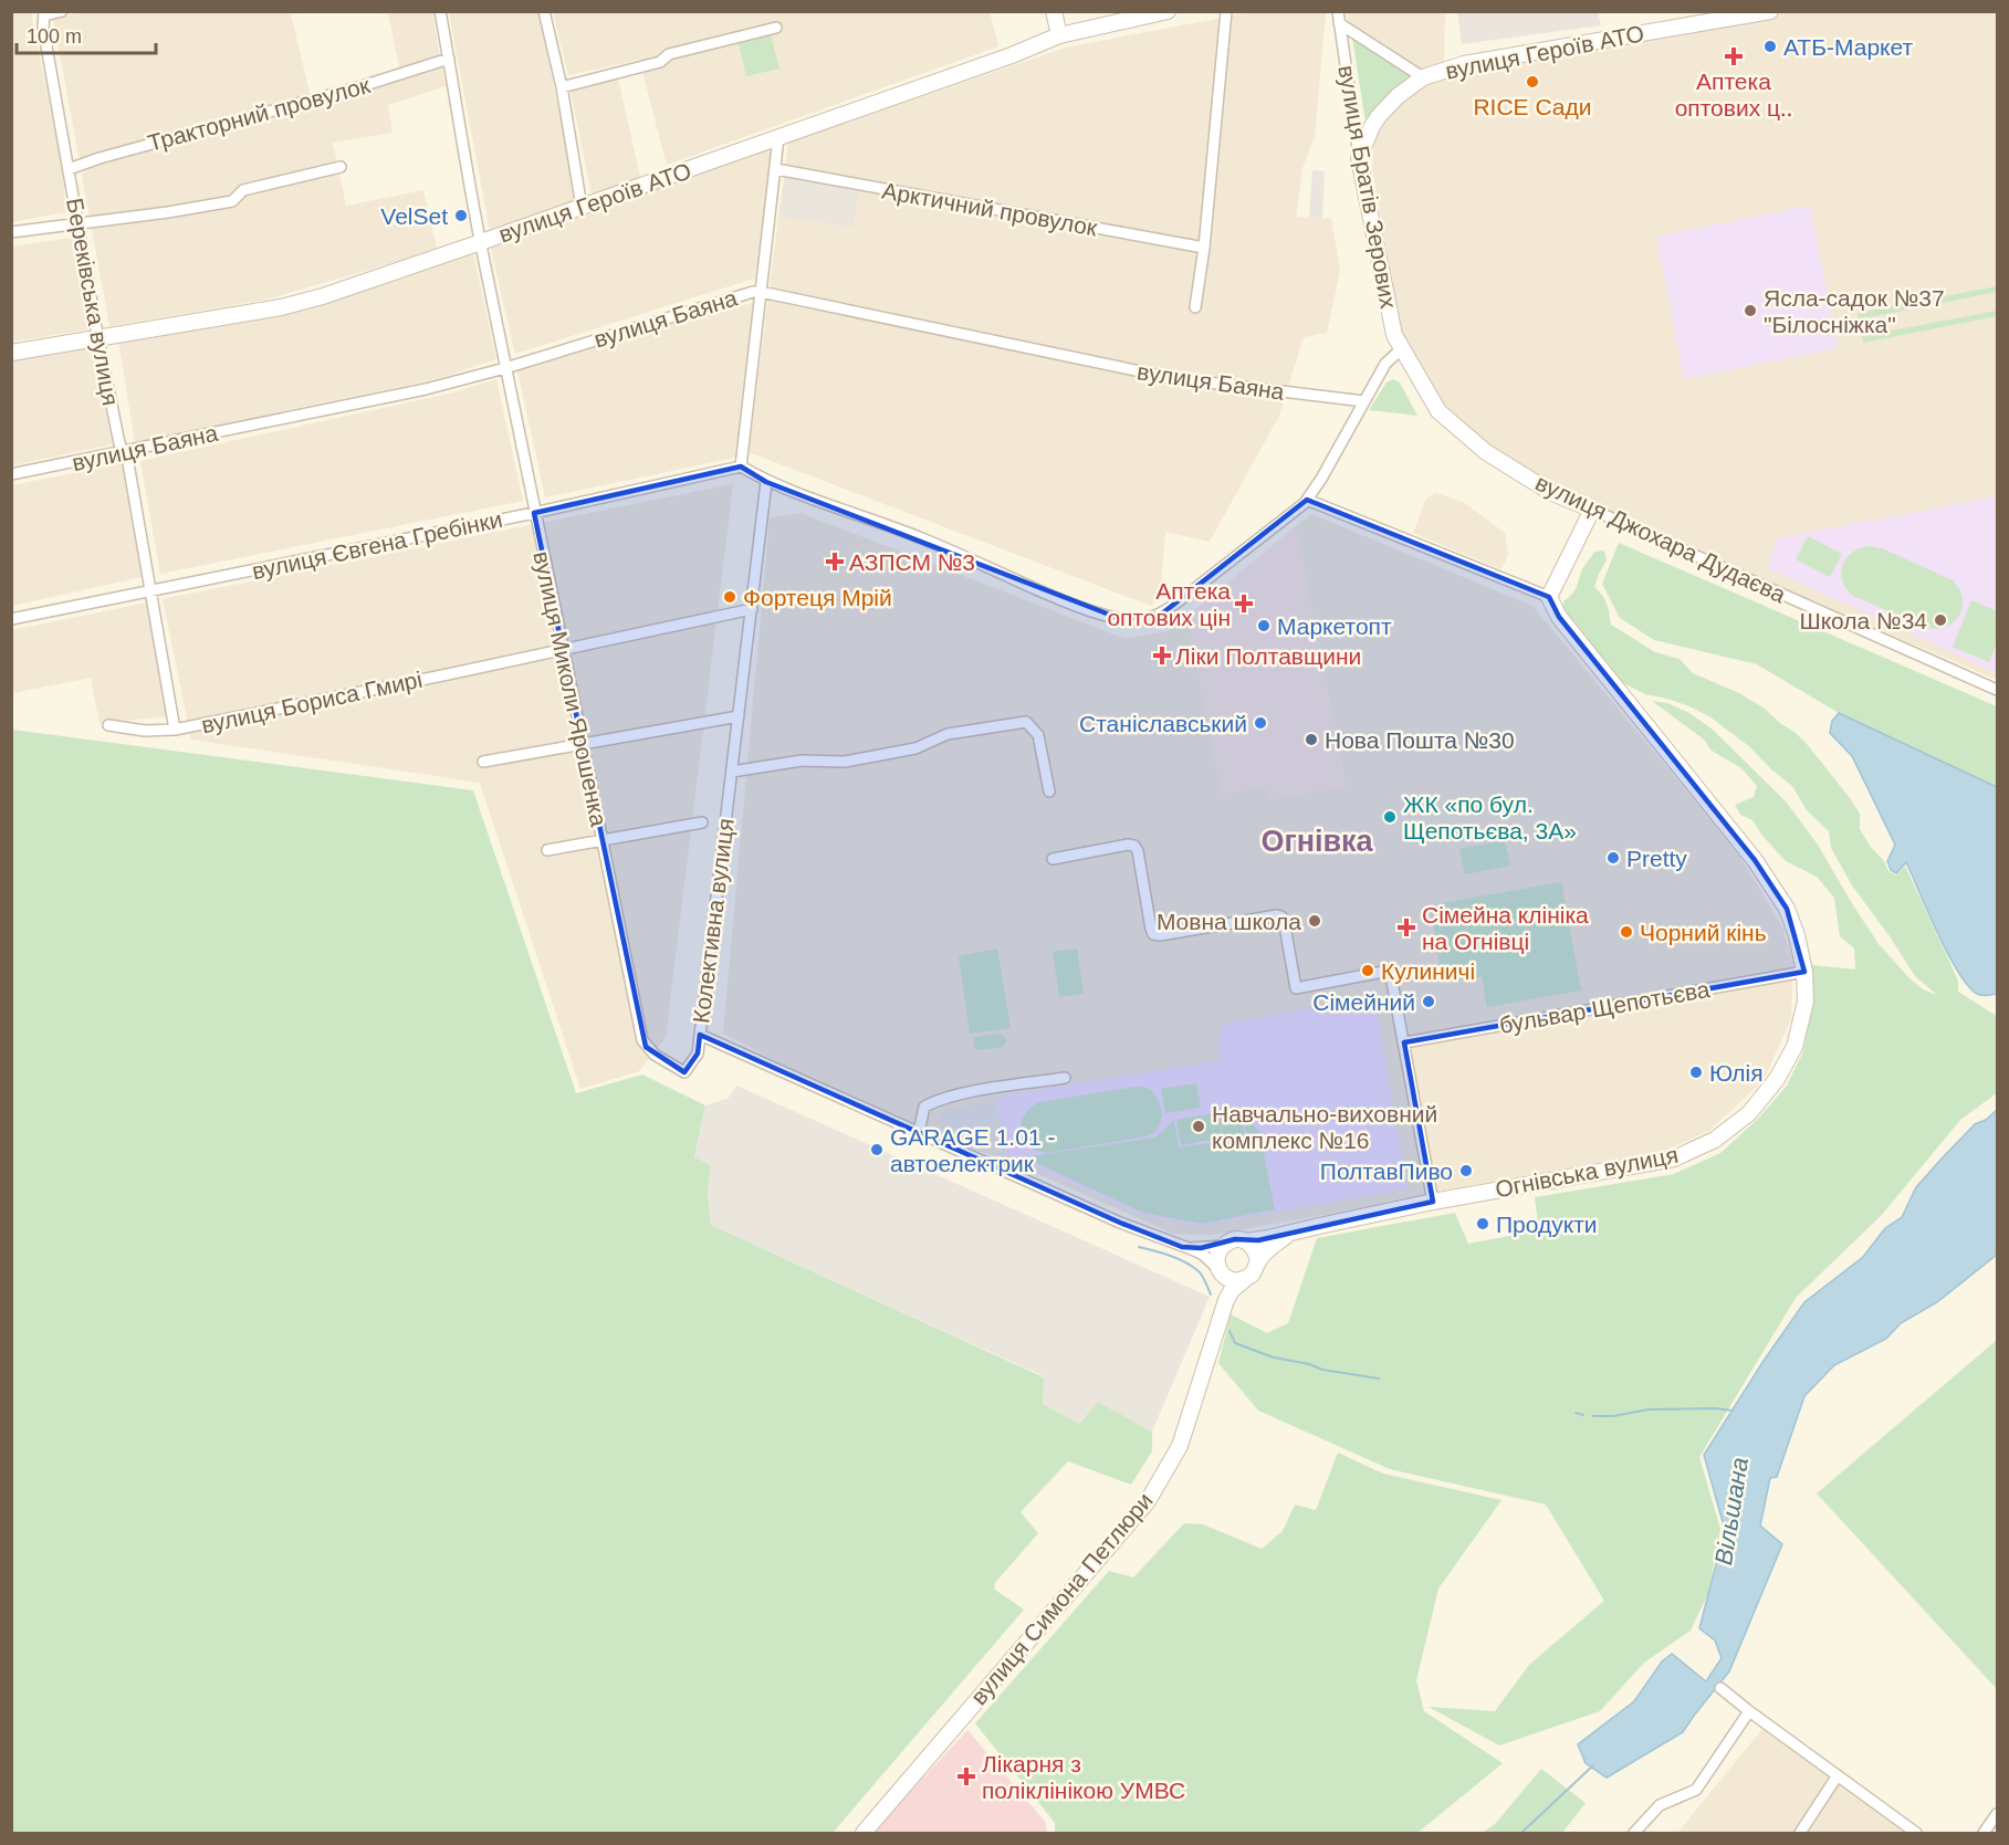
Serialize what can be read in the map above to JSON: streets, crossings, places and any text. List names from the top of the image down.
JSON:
{
  "streets": {
    "street": [
      "вулиця Героїв АТО",
      "Тракторний провулок",
      "вулиця Братів Зерових",
      "Арктичний провулок",
      "Береківська вулиця",
      "вулиця Баяна",
      "вулиця Джохара Дудаєва",
      "вулиця Євгена Гребінки",
      "вулиця Миколи Ярошенка",
      "вулиця Бориса Гмирі",
      "Колективна вулиця",
      "бульвар Щепотьєва",
      "Огнівська вулиця",
      "вулиця Симона Петлюри"
    ]
  },
  "crossings": [
    ["вулиця Героїв АТО", "вулиця Братів Зерових"],
    ["вулиця Героїв АТО", "Береківська вулиця"],
    ["вулиця Героїв АТО", "вулиця Миколи Ярошенка"],
    ["Тракторний провулок", "Береківська вулиця"],
    ["Тракторний провулок", "вулиця Миколи Ярошенка"],
    ["вулиця Братів Зерових", "вулиця Джохара Дудаєва"],
    ["Береківська вулиця", "вулиця Баяна"],
    ["Береківська вулиця", "вулиця Євгена Гребінки"],
    ["Береківська вулиця", "вулиця Бориса Гмирі"],
    ["вулиця Баяна", "вулиця Миколи Ярошенка"],
    ["вулиця Євгена Гребінки", "вулиця Миколи Ярошенка"],
    ["вулиця Євгена Гребінки", "вулиця Бориса Гмирі"],
    ["вулиця Миколи Ярошенка", "вулиця Бориса Гмирі"],
    ["вулиця Миколи Ярошенка", "Колективна вулиця"],
    ["вулиця Бориса Гмирі", "Колективна вулиця"],
    ["Колективна вулиця", "Огнівська вулиця"],
    ["Колективна вулиця", "вулиця Симона Петлюри"],
    ["бульвар Щепотьєва", "Огнівська вулиця"],
    ["Огнівська вулиця", "вулиця Симона Петлюри"]
  ],
  "districts": ["Огнівка"],
  "water": ["Вільшана"],
  "places": {
    "other": [
      "АТБ-Маркет",
      "RICE Сади",
      "VelSet",
      "Ясла-садок №37 \"Білосніжка\"",
      "Фортеця Мрій",
      "Школа №34",
      "Маркетопт",
      "Станіславський",
      "Нова Пошта №30",
      "ЖК «по бул. Щепотьєва, 3А»",
      "Pretty",
      "Мовна школа",
      "Чорний кінь",
      "Кулиничі",
      "Сімейний",
      "Юлія",
      "Навчально-виховний комплекс №16",
      "GARAGE 1.01 - автоелектрик",
      "ПолтавПиво",
      "Продукти"
    ],
    "health": [
      "Аптека оптових ц‥",
      "АЗПСМ №3",
      "Аптека оптових цін",
      "Ліки Полтавщини",
      "Сімейна клініка на Огнівці",
      "Лікарня з поліклінікою УМВС"
    ]
  },
  "scale_bar": "100 m"
}
